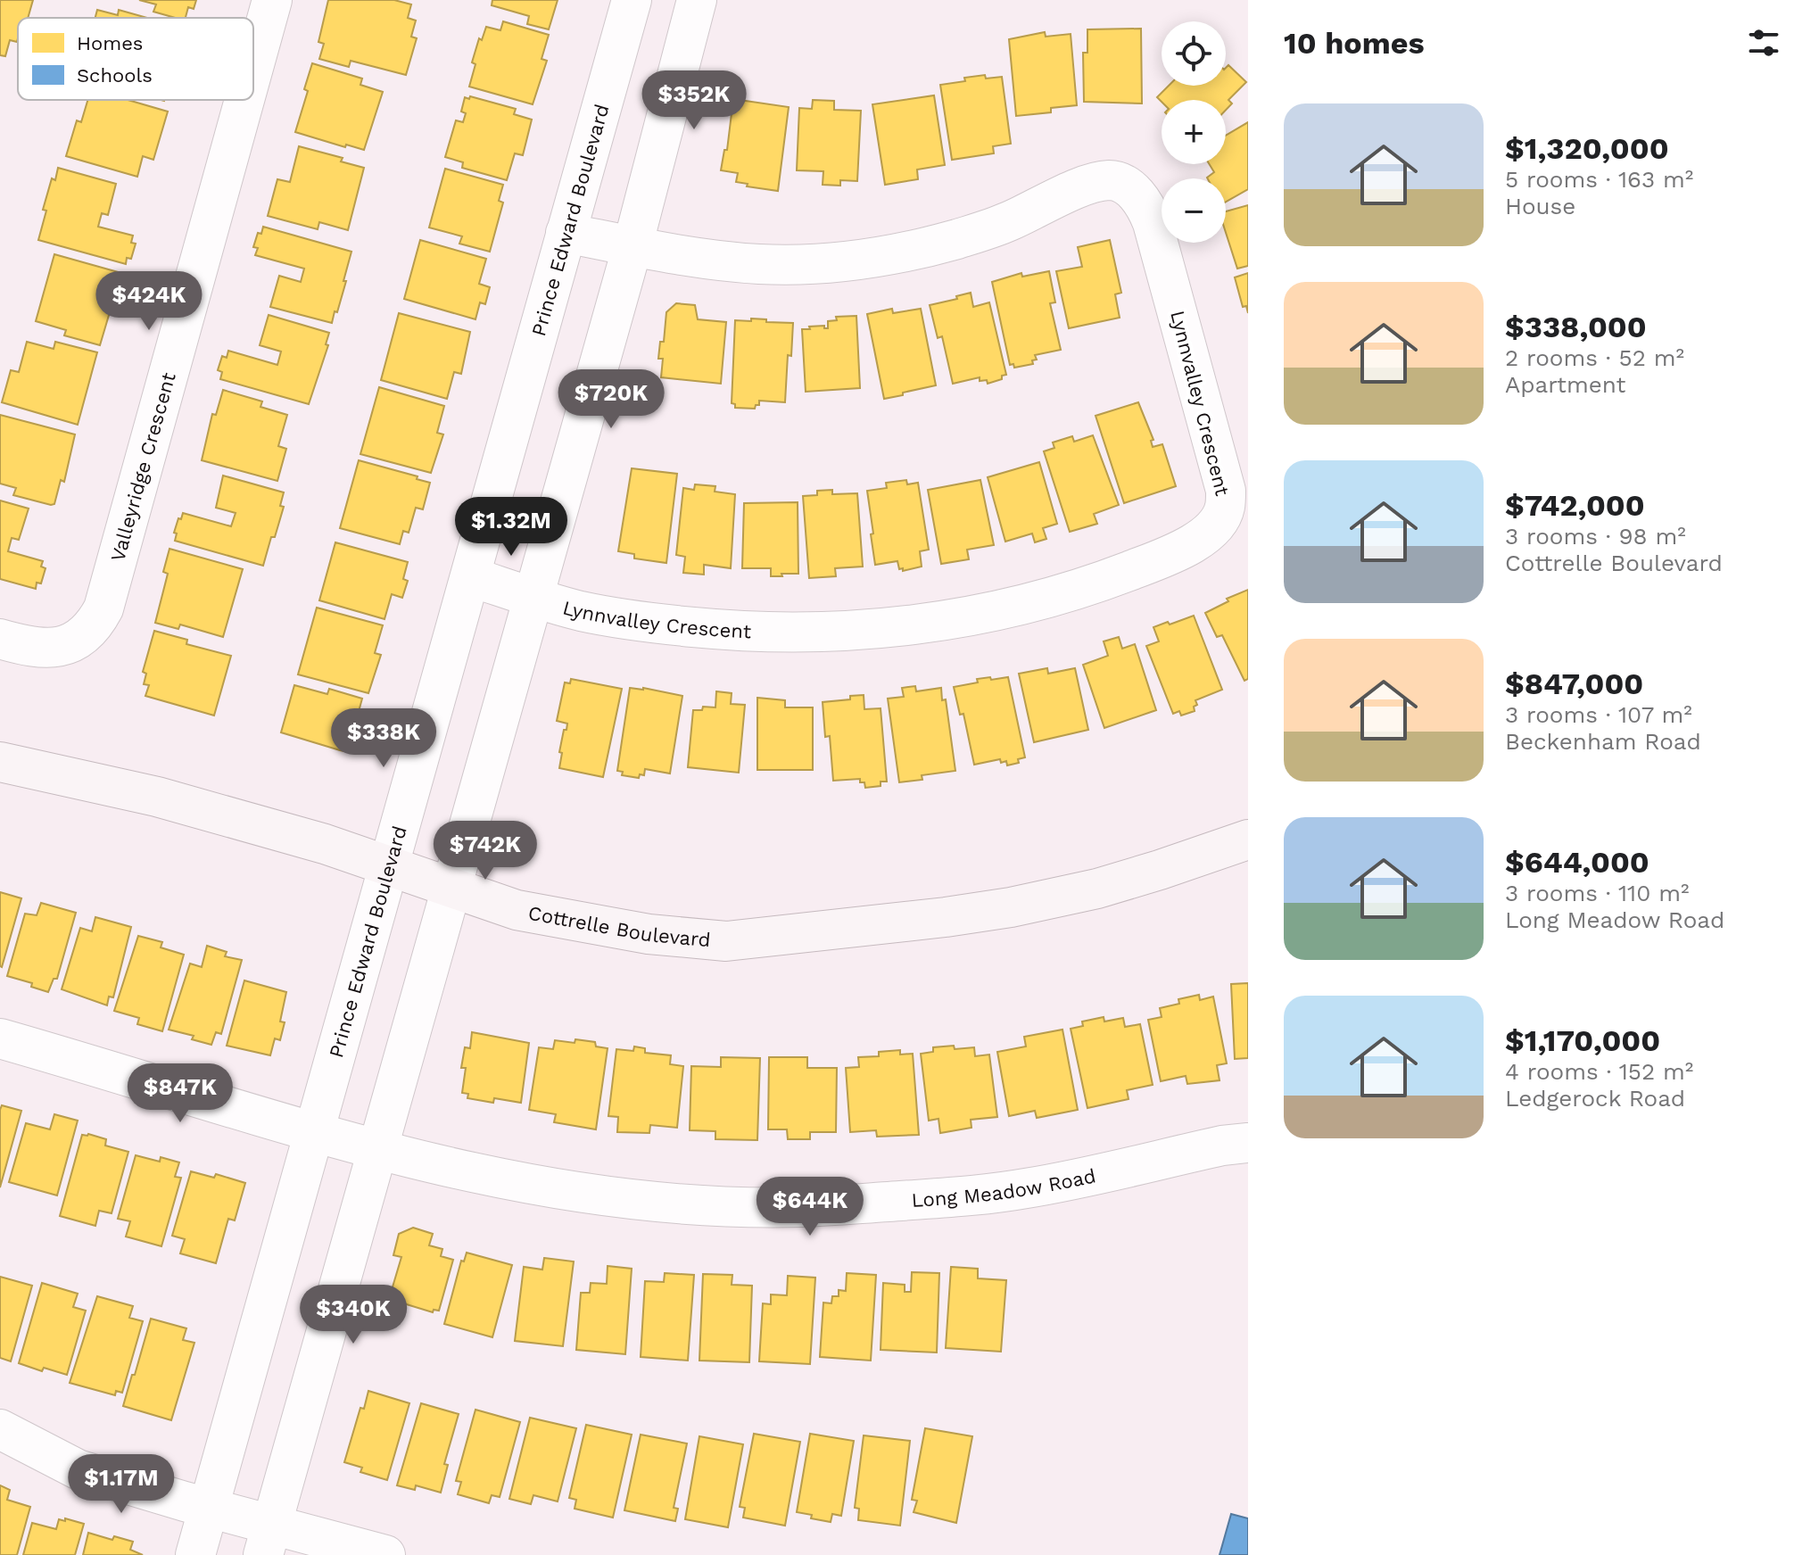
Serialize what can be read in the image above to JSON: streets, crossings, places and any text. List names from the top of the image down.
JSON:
{
  "streets": {
    "main road": ["Cottrelle Boulevard"],
    "street": [
      "Prince Edward Boulevard",
      "Lynnvalley Crescent",
      "Valleyridge Crescent",
      "Long Meadow Road"
    ]
  },
  "crossings": [
    ["Prince Edward Boulevard", "Lynnvalley Crescent"],
    ["Prince Edward Boulevard", "Cottrelle Boulevard"],
    ["Prince Edward Boulevard", "Long Meadow Road"]
  ],
  "legend": ["Homes", "Schools"],
  "page": {
    "heading": "10 homes",
    "map_buttons": ["+", "−"],
    "price": [
      "$352K",
      "$424K",
      "$720K",
      "$1.32M",
      "$338K",
      "$742K",
      "$847K",
      "$644K",
      "$340K",
      "$1.17M"
    ],
    "list": [
      {
        "name": "$1,320,000",
        "note": "5 rooms · 163 m² · House"
      },
      {
        "name": "$338,000",
        "note": "2 rooms · 52 m² · Apartment"
      },
      {
        "name": "$742,000",
        "note": "3 rooms · 98 m² · Cottrelle Boulevard"
      },
      {
        "name": "$847,000",
        "note": "3 rooms · 107 m² · Beckenham Road"
      },
      {
        "name": "$644,000",
        "note": "3 rooms · 110 m² · Long Meadow Road"
      },
      {
        "name": "$1,170,000",
        "note": "4 rooms · 152 m² · Ledgerock Road"
      }
    ]
  }
}
